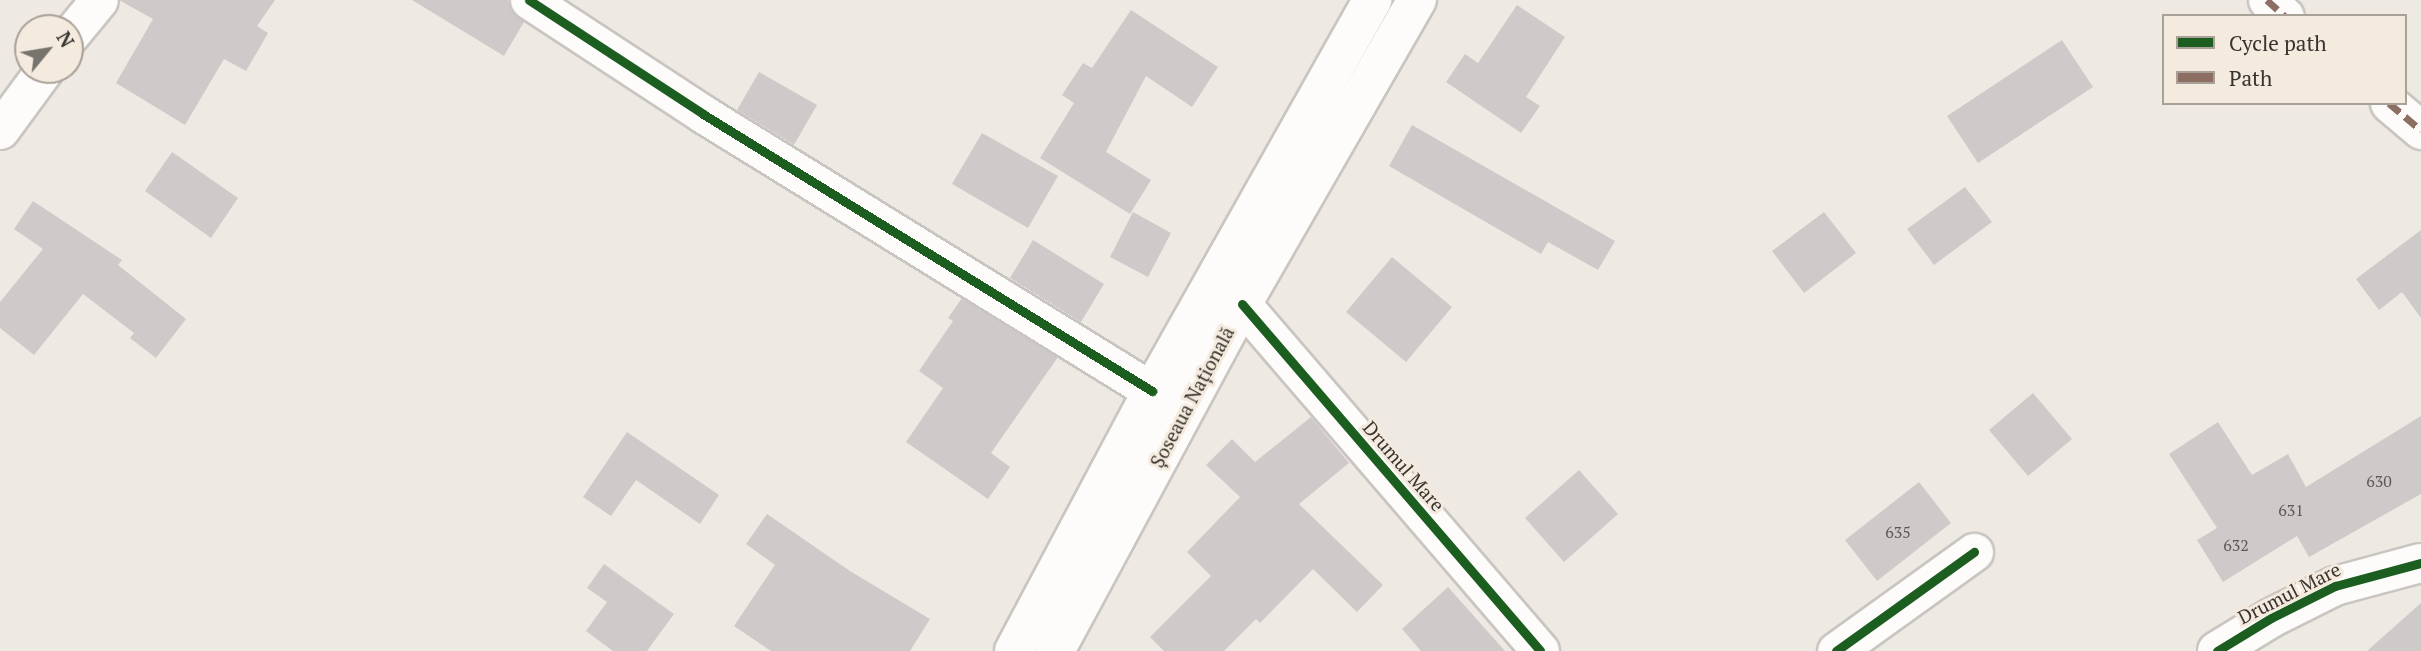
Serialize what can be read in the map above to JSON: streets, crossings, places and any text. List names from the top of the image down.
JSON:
{
  "streets": {
    "main road": ["Șoseaua Națională", "Drumul Mare"]
  },
  "crossings": [
    ["Șoseaua Națională", "Drumul Mare"]
  ],
  "house_numbers": [
    "630",
    "631",
    "635",
    "632"
  ],
  "legend": ["Cycle path", "Path"],
  "north": "top right"
}
